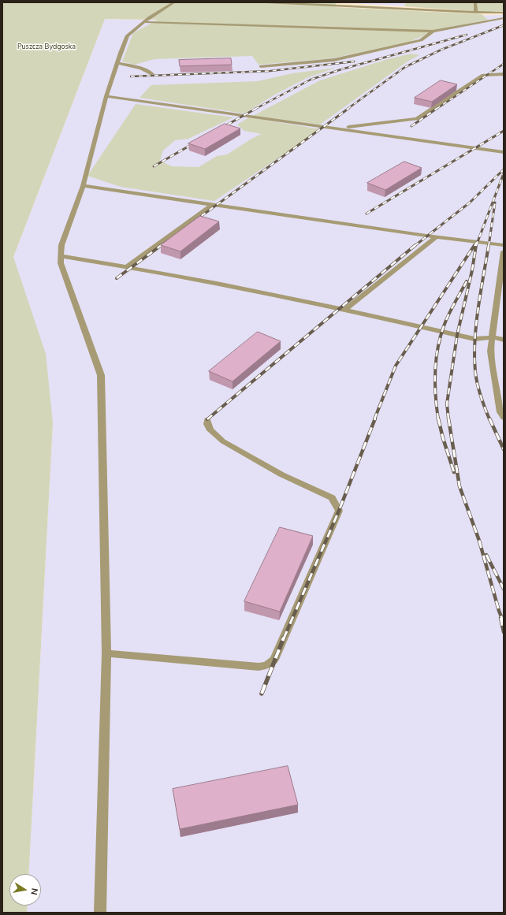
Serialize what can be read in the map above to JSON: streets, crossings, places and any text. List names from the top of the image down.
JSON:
{
  "parks": ["Puszcza Bydgoska"],
  "north": "right"
}
